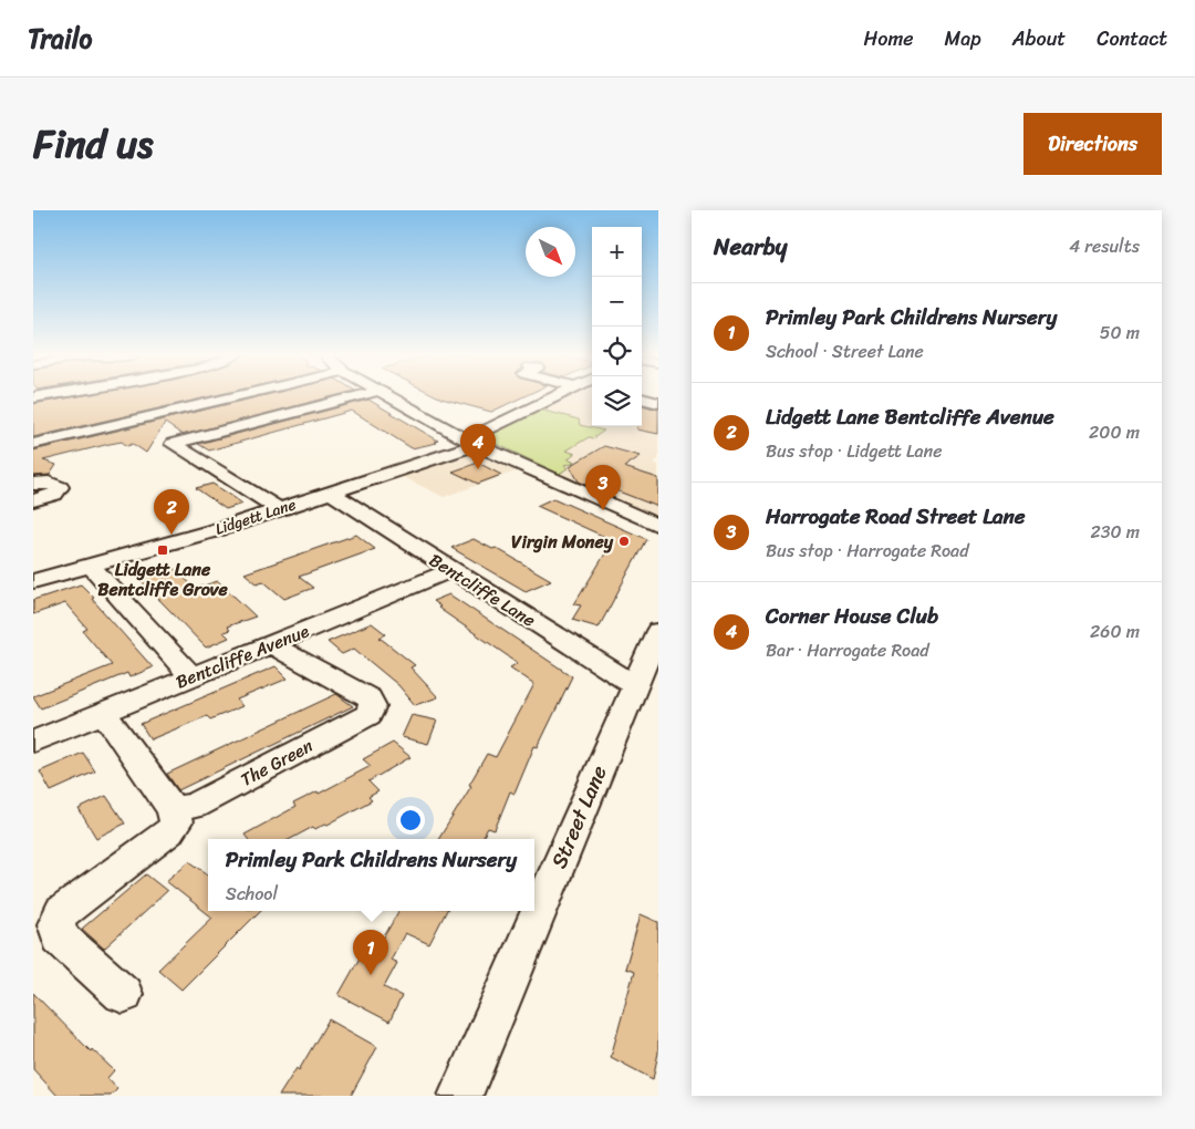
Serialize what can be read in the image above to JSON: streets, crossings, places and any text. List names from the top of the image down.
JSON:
{
  "streets": {
    "street": [
      "Lidgett Lane",
      "Bentcliffe Lane",
      "Bentcliffe Avenue",
      "The Green",
      "Street Lane"
    ]
  },
  "crossings": [
    ["Lidgett Lane", "Bentcliffe Lane"],
    ["Bentcliffe Lane", "Bentcliffe Avenue"],
    ["Bentcliffe Lane", "Street Lane"],
    ["Bentcliffe Avenue", "The Green"]
  ],
  "places": {
    "other": ["Virgin Money"],
    "transit": ["Lidgett Lane Bentcliffe Grove"]
  },
  "north": "bottom right",
  "page": {
    "header": "Trailo",
    "nav": [
      "Home",
      "Map",
      "About",
      "Contact"
    ],
    "title": "Find us",
    "buttons": "Directions",
    "heading": ["Nearby", "4 results"],
    "map_buttons": ["+", "−"],
    "list": [
      {
        "mark": "1",
        "name": "Primley Park Childrens Nursery",
        "note": "School · Street Lane",
        "value": "50 m"
      },
      {
        "mark": "2",
        "name": "Lidgett Lane Bentcliffe Avenue",
        "note": "Bus stop · Lidgett Lane",
        "value": "200 m"
      },
      {
        "mark": "3",
        "name": "Harrogate Road Street Lane",
        "note": "Bus stop · Harrogate Road",
        "value": "230 m"
      },
      {
        "mark": "4",
        "name": "Corner House Club",
        "note": "Bar · Harrogate Road",
        "value": "260 m"
      }
    ],
    "pins": [
      "4",
      "3",
      "2",
      "1"
    ],
    "popup": ["Primley Park Childrens Nursery", "School"]
  }
}
